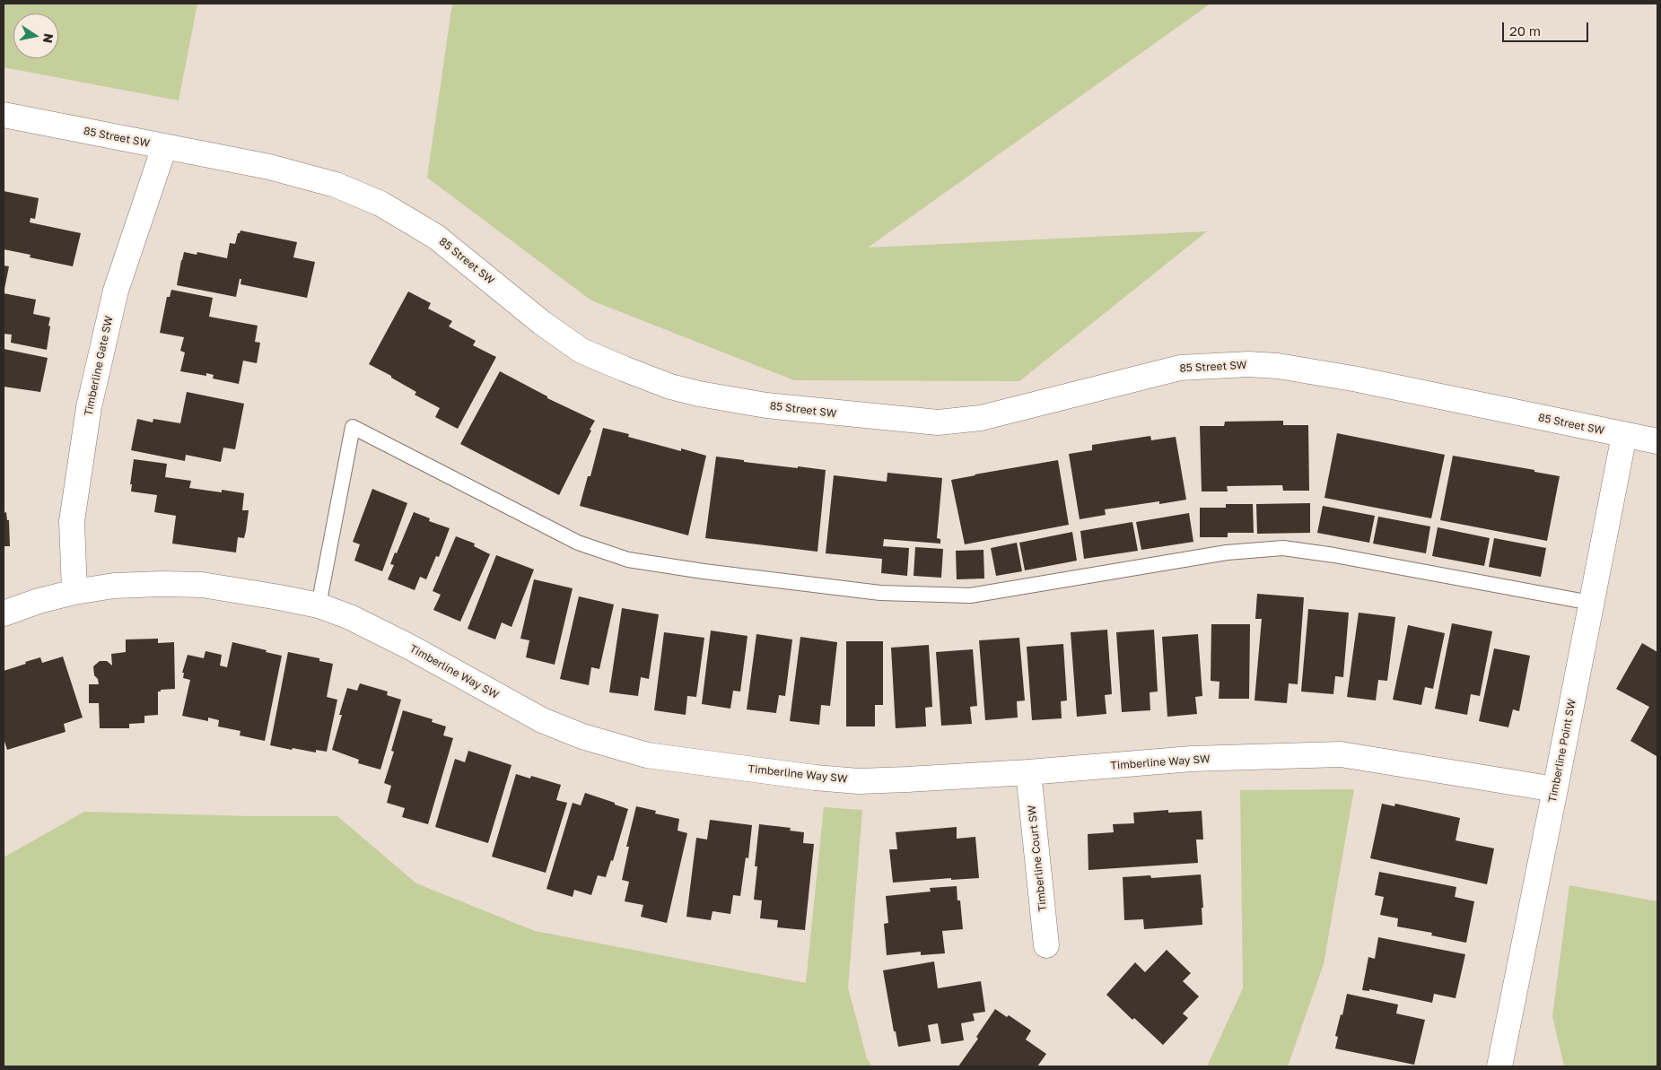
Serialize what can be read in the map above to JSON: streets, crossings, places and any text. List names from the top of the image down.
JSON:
{
  "streets": {
    "street": [
      "85 Street SW",
      "Timberline Gate SW",
      "Timberline Way SW",
      "Timberline Point SW",
      "Timberline Court SW"
    ]
  },
  "crossings": [
    ["85 Street SW", "Timberline Gate SW"],
    ["85 Street SW", "Timberline Point SW"],
    ["Timberline Gate SW", "Timberline Way SW"],
    ["Timberline Way SW", "Timberline Point SW"],
    ["Timberline Way SW", "Timberline Court SW"]
  ],
  "scale_bar": "20 m",
  "north": "right"
}
